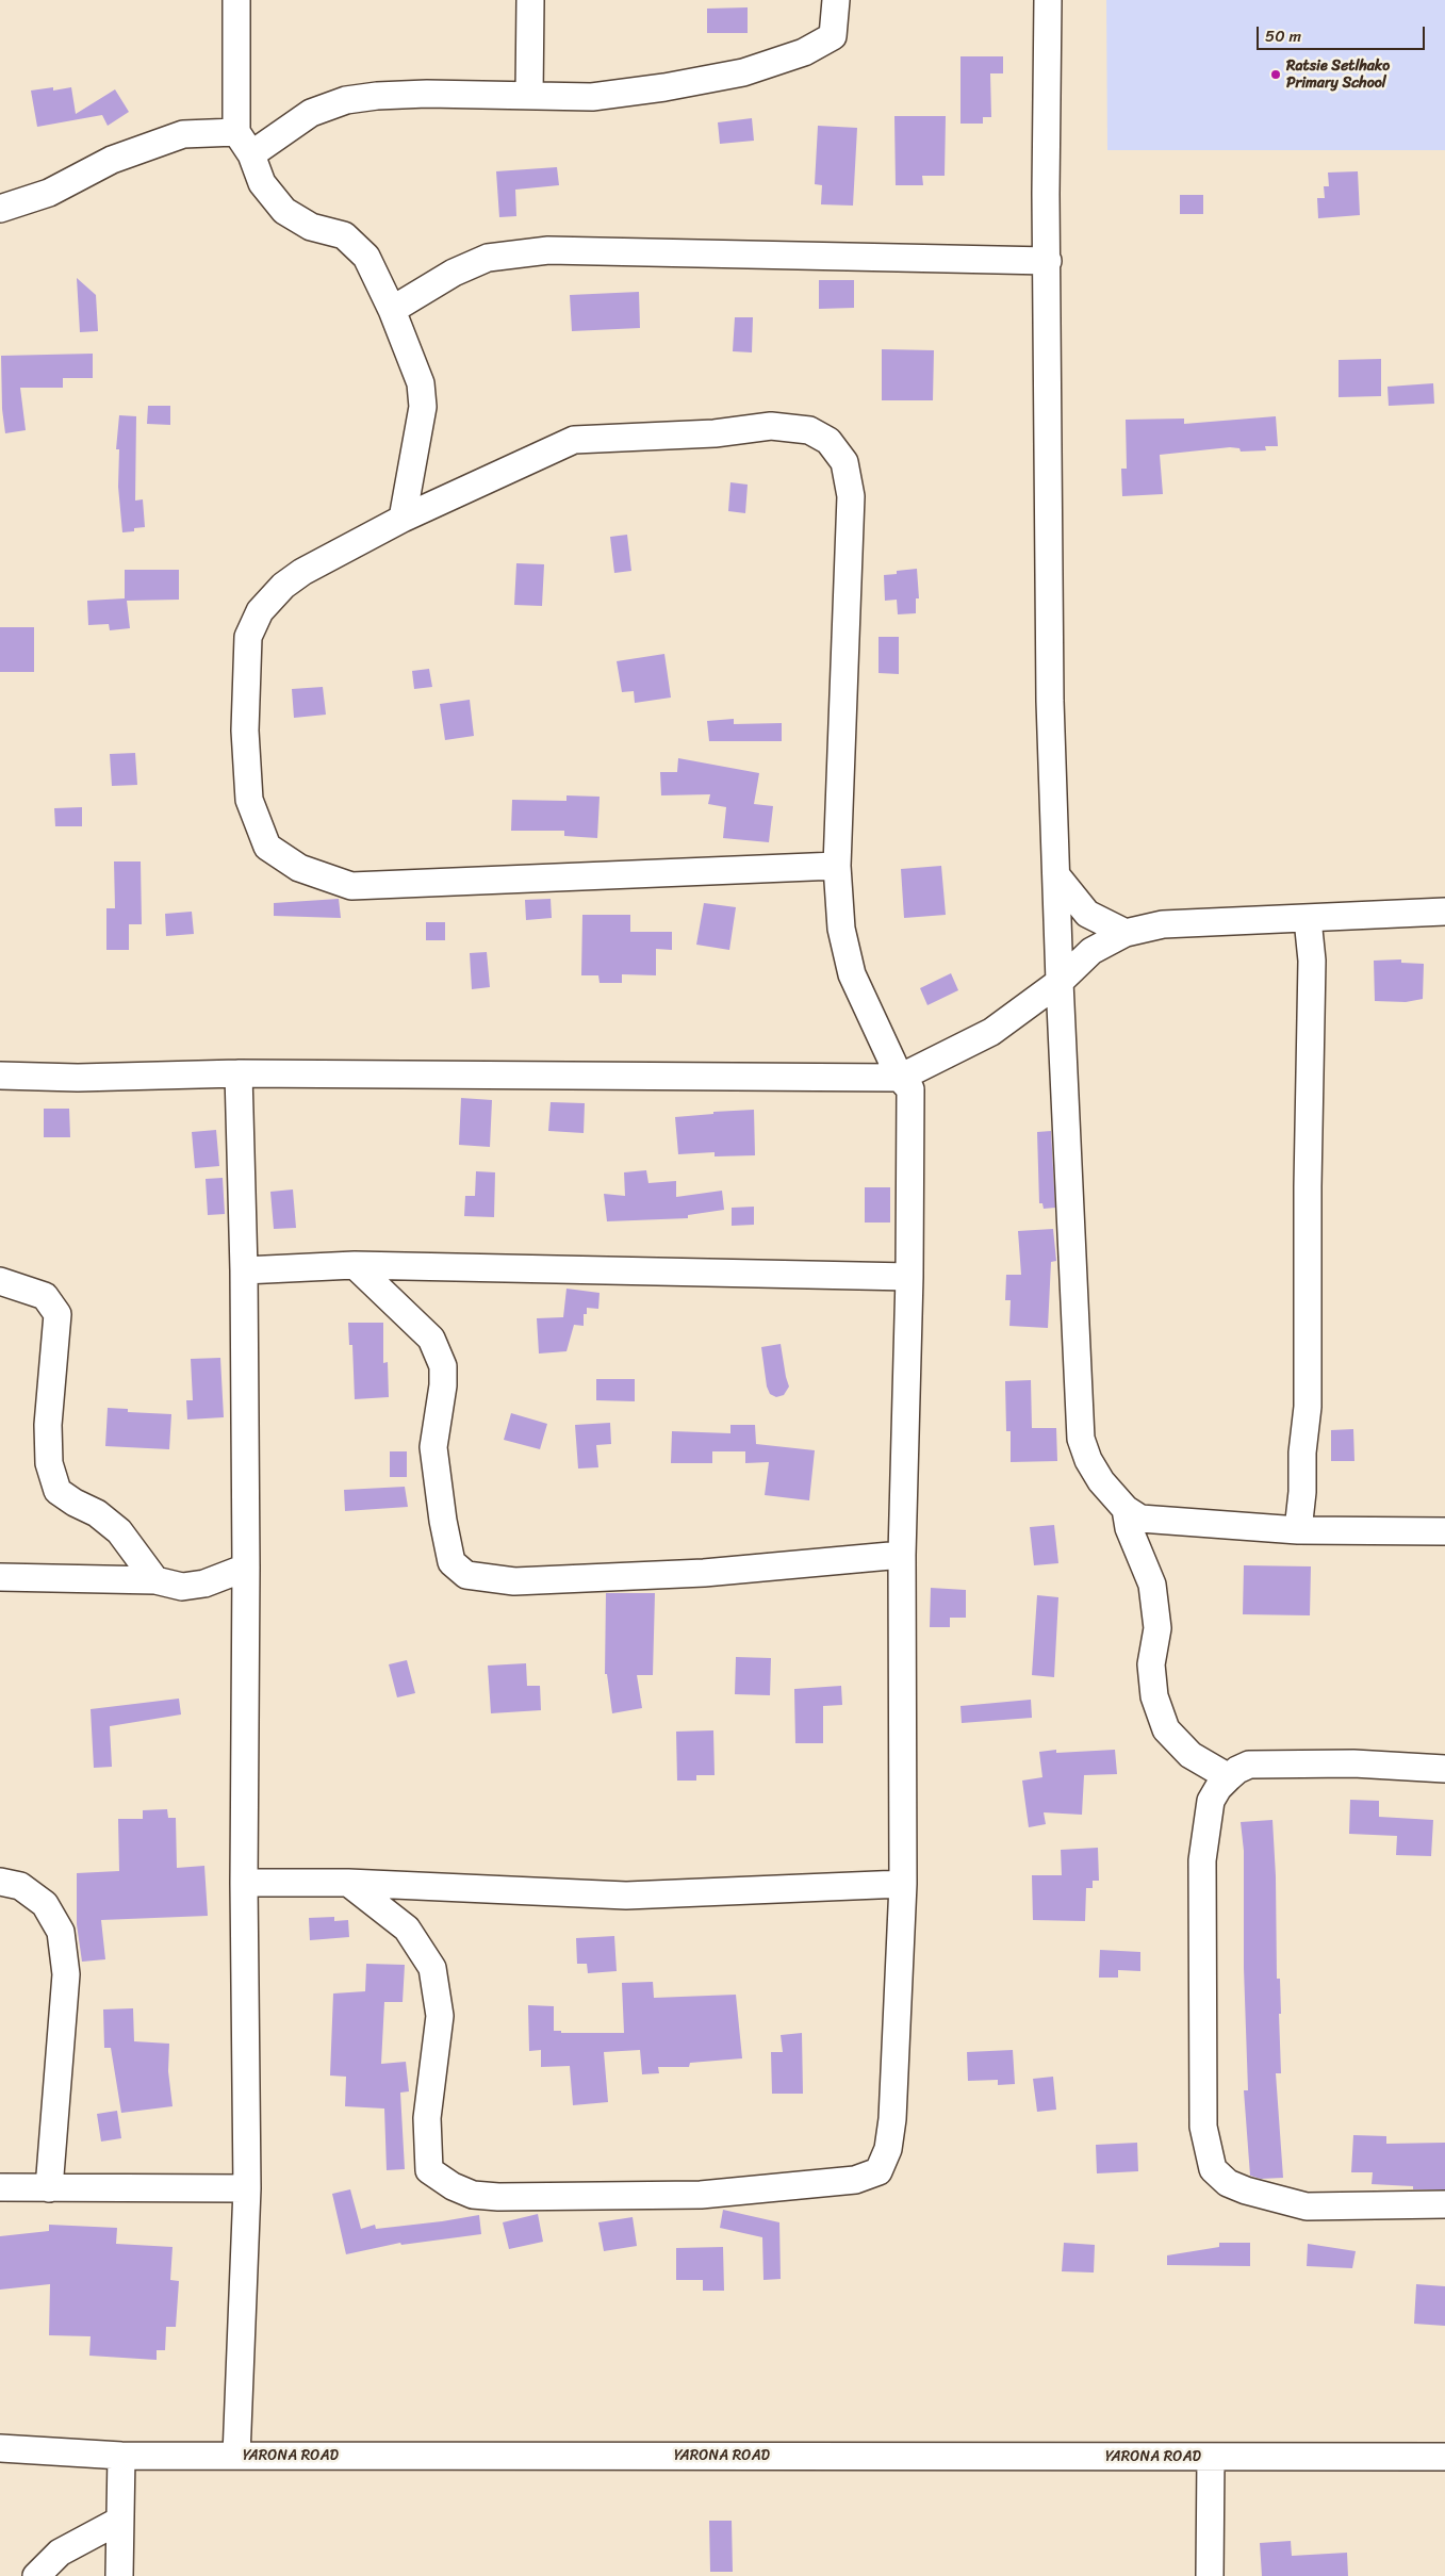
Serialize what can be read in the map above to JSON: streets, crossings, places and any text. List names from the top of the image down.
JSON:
{
  "streets": {
    "street": ["YARONA ROAD"]
  },
  "places": ["Ratsie Setlhako Primary School"],
  "scale_bar": "50 m"
}
